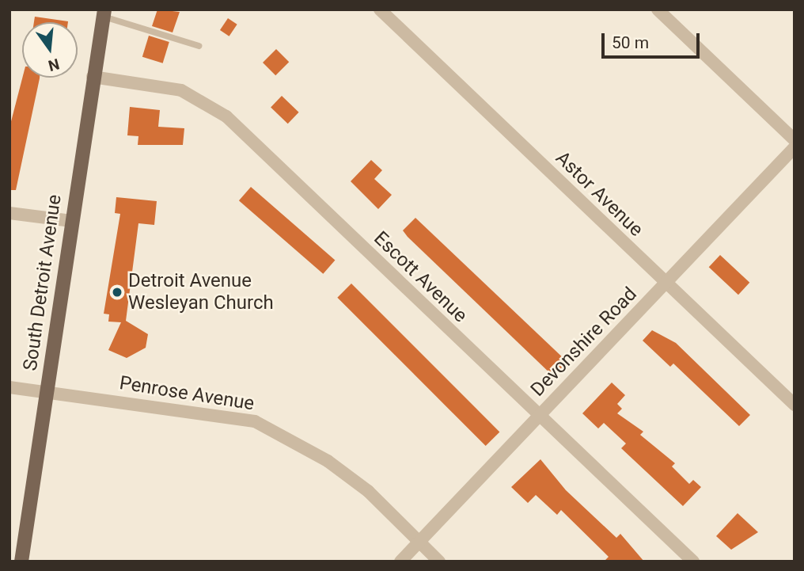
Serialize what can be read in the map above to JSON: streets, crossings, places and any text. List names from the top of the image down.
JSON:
{
  "streets": {
    "main road": ["South Detroit Avenue"],
    "street": [
      "Astor Avenue",
      "Escott Avenue",
      "Devonshire Road",
      "Penrose Avenue"
    ]
  },
  "crossings": [
    ["Astor Avenue", "Devonshire Road"],
    ["Escott Avenue", "South Detroit Avenue"],
    ["Escott Avenue", "Devonshire Road"],
    ["South Detroit Avenue", "Penrose Avenue"],
    ["Devonshire Road", "Penrose Avenue"]
  ],
  "places": ["Detroit Avenue Wesleyan Church"],
  "scale_bar": "50 m",
  "north": "bottom"
}
